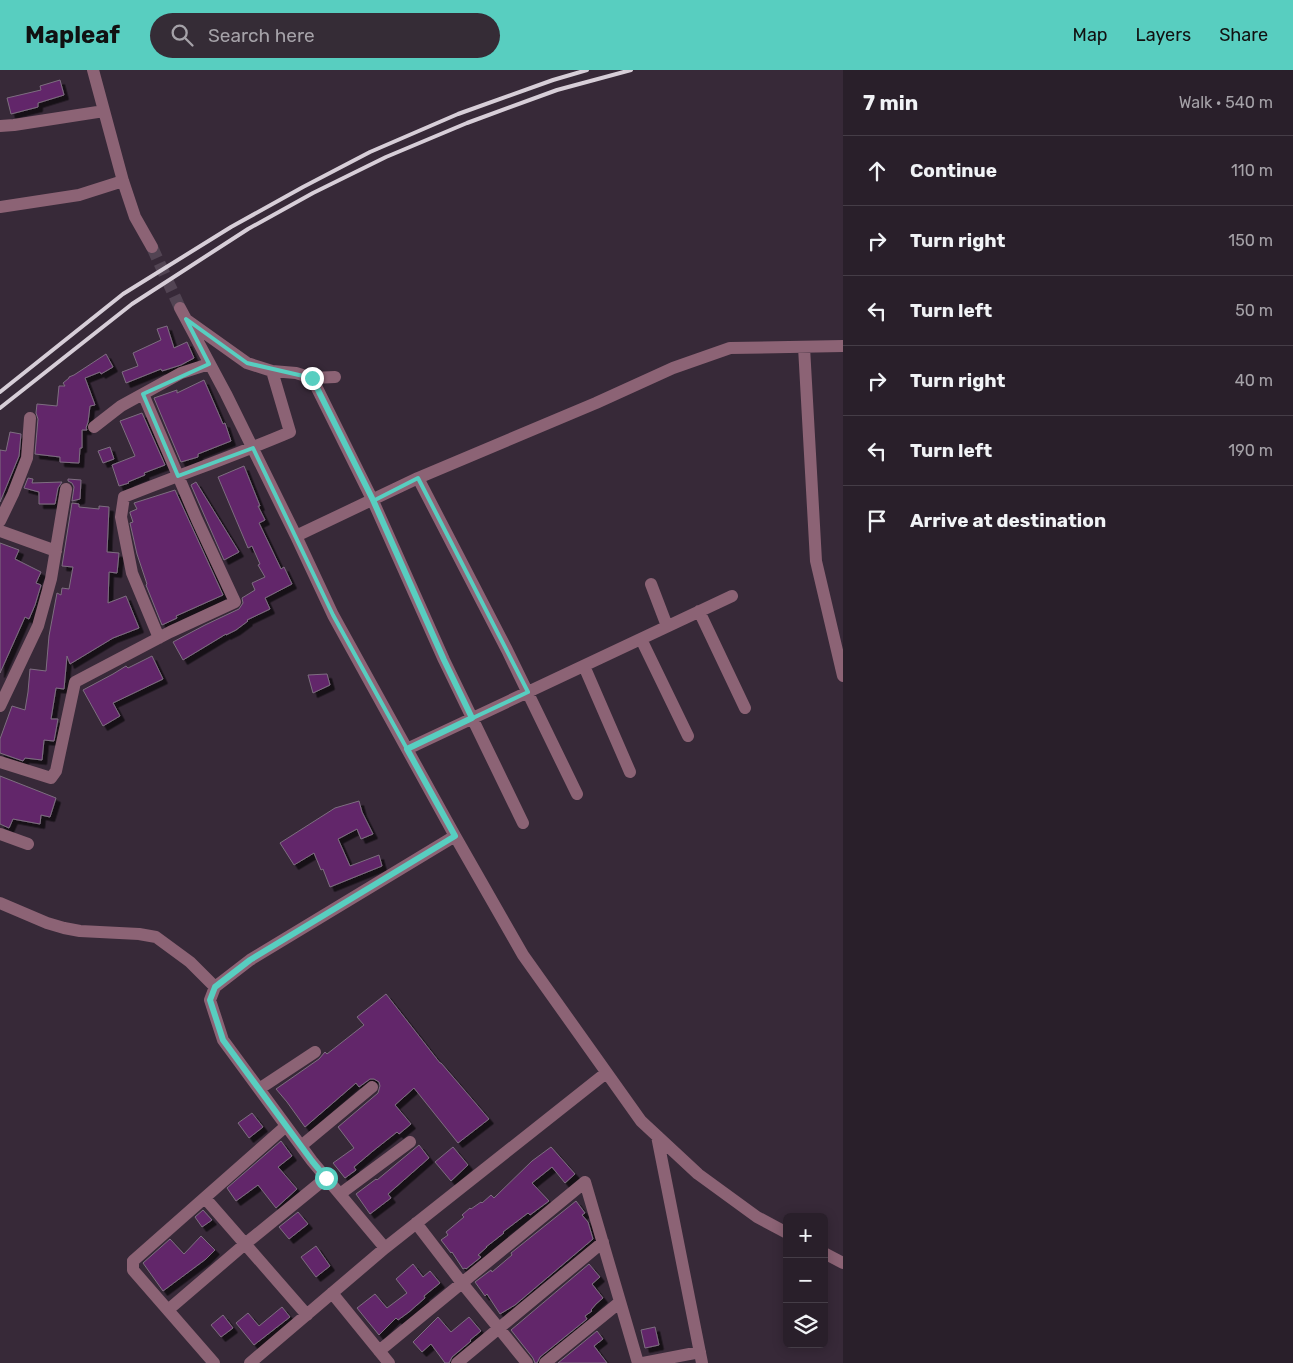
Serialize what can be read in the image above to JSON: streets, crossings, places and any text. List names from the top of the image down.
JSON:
{
  "page": {
    "header": "Mapleaf",
    "search": "Search here",
    "nav": ["Map", "Layers", "Share"],
    "heading": ["7 min", "Walk · 540 m"],
    "list": [
      ["Continue", "110 m"],
      ["Turn right", "150 m"],
      ["Turn left", "50 m"],
      ["Turn right", "40 m"],
      ["Turn left", "190 m"],
      "Arrive at destination"
    ],
    "map_buttons": ["+", "−"]
  }
}
